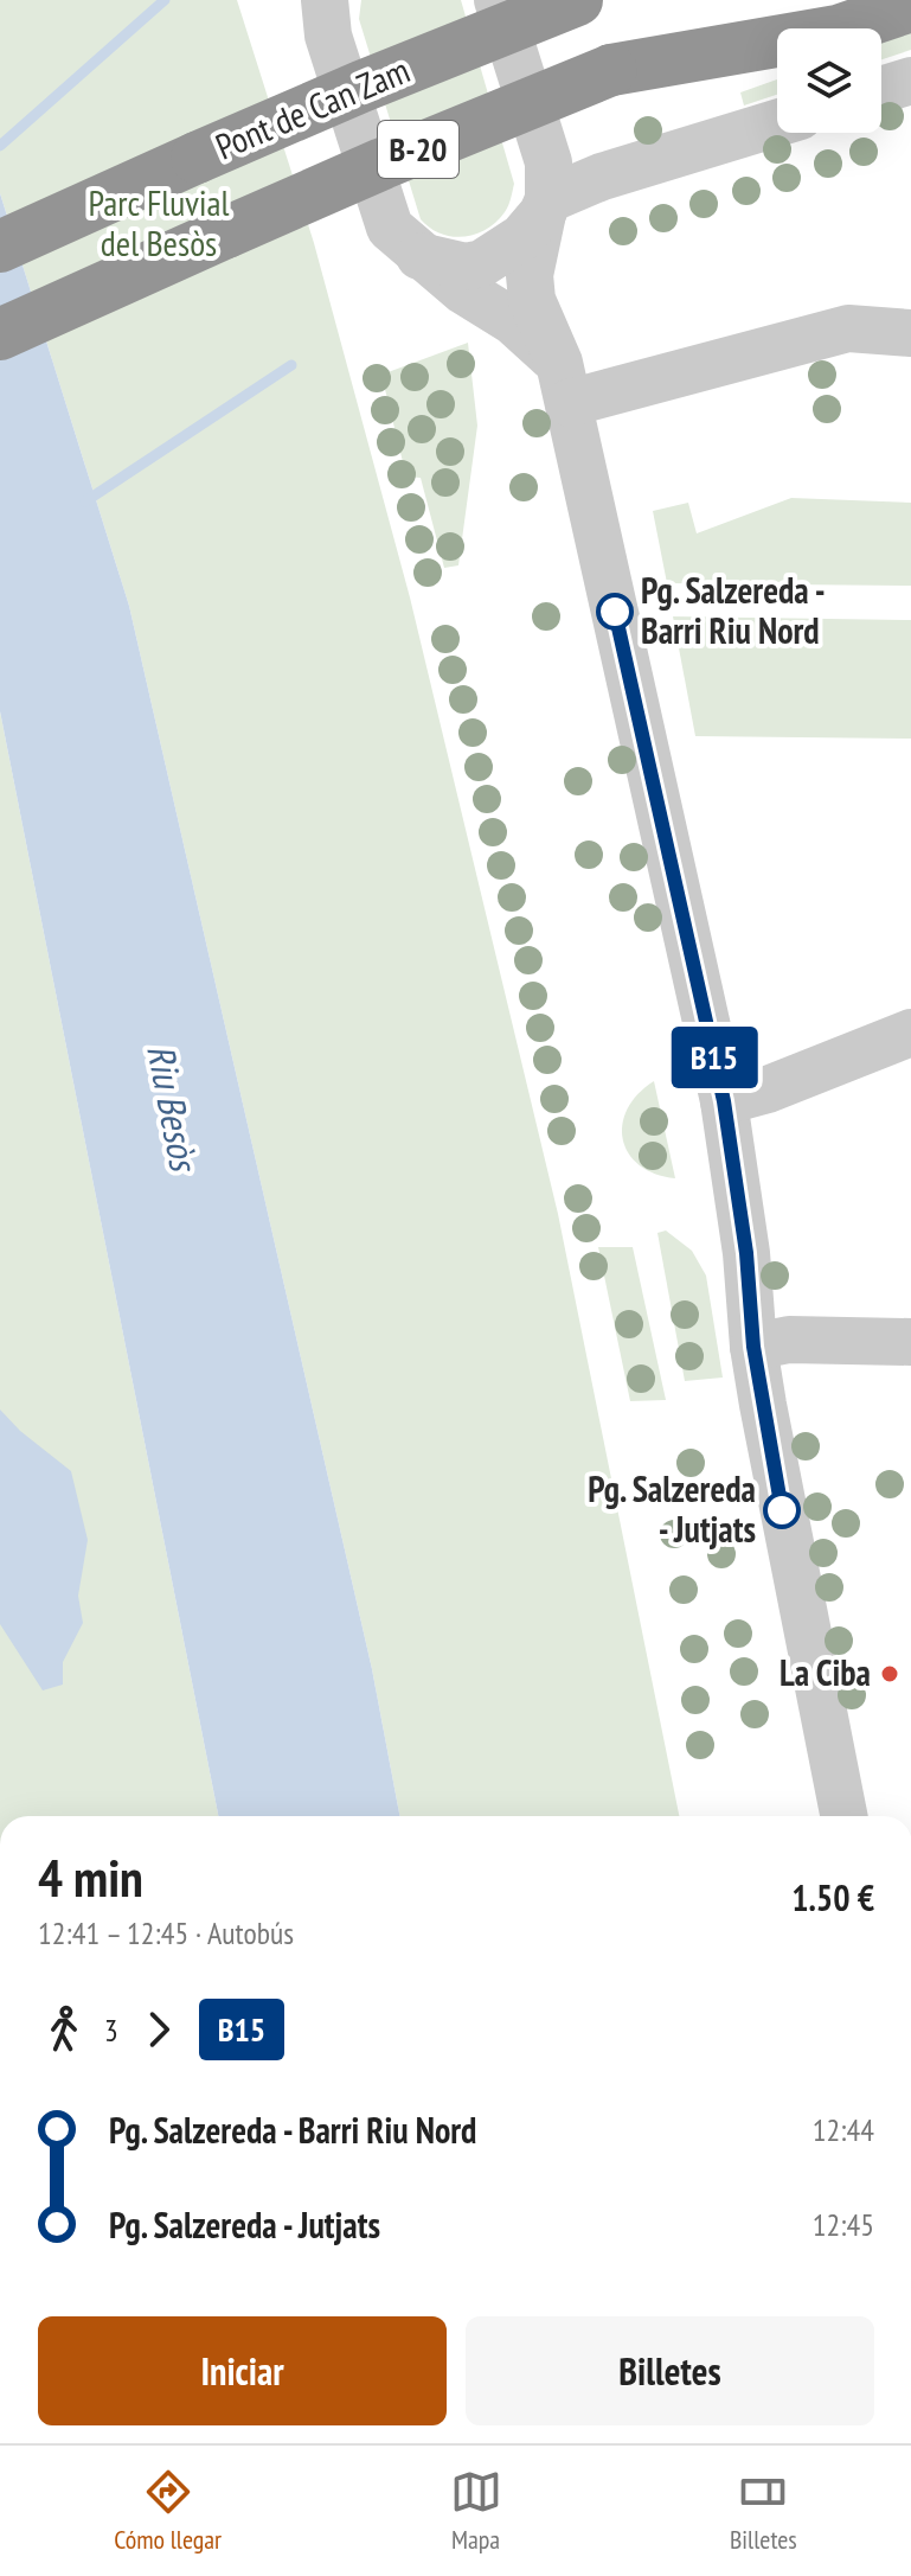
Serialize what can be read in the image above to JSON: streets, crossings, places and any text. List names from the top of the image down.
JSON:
{
  "streets": {
    "highway": ["Pont de Can Zam", "B-20"]
  },
  "water": ["Riu Besòs"],
  "parks": ["Parc Fluvial del Besòs"],
  "places": ["Pg. Salzereda - Barri Riu Nord", "Pg. Salzereda - Jutjats", "La Ciba"],
  "lines": ["bus line B15"],
  "page": {
    "on_map": "B15",
    "heading": ["4 min", "12:41 – 12:45 · Autobús", "1.50 €"],
    "legs": ["3", "B15"],
    "list": [
      {
        "name": "Pg. Salzereda - Barri Riu Nord",
        "value": "12:44"
      },
      {
        "name": "Pg. Salzereda - Jutjats",
        "value": "12:45"
      }
    ],
    "buttons": ["Iniciar", "Billetes"],
    "tabs": ["Cómo llegar", "Mapa", "Billetes"]
  }
}
